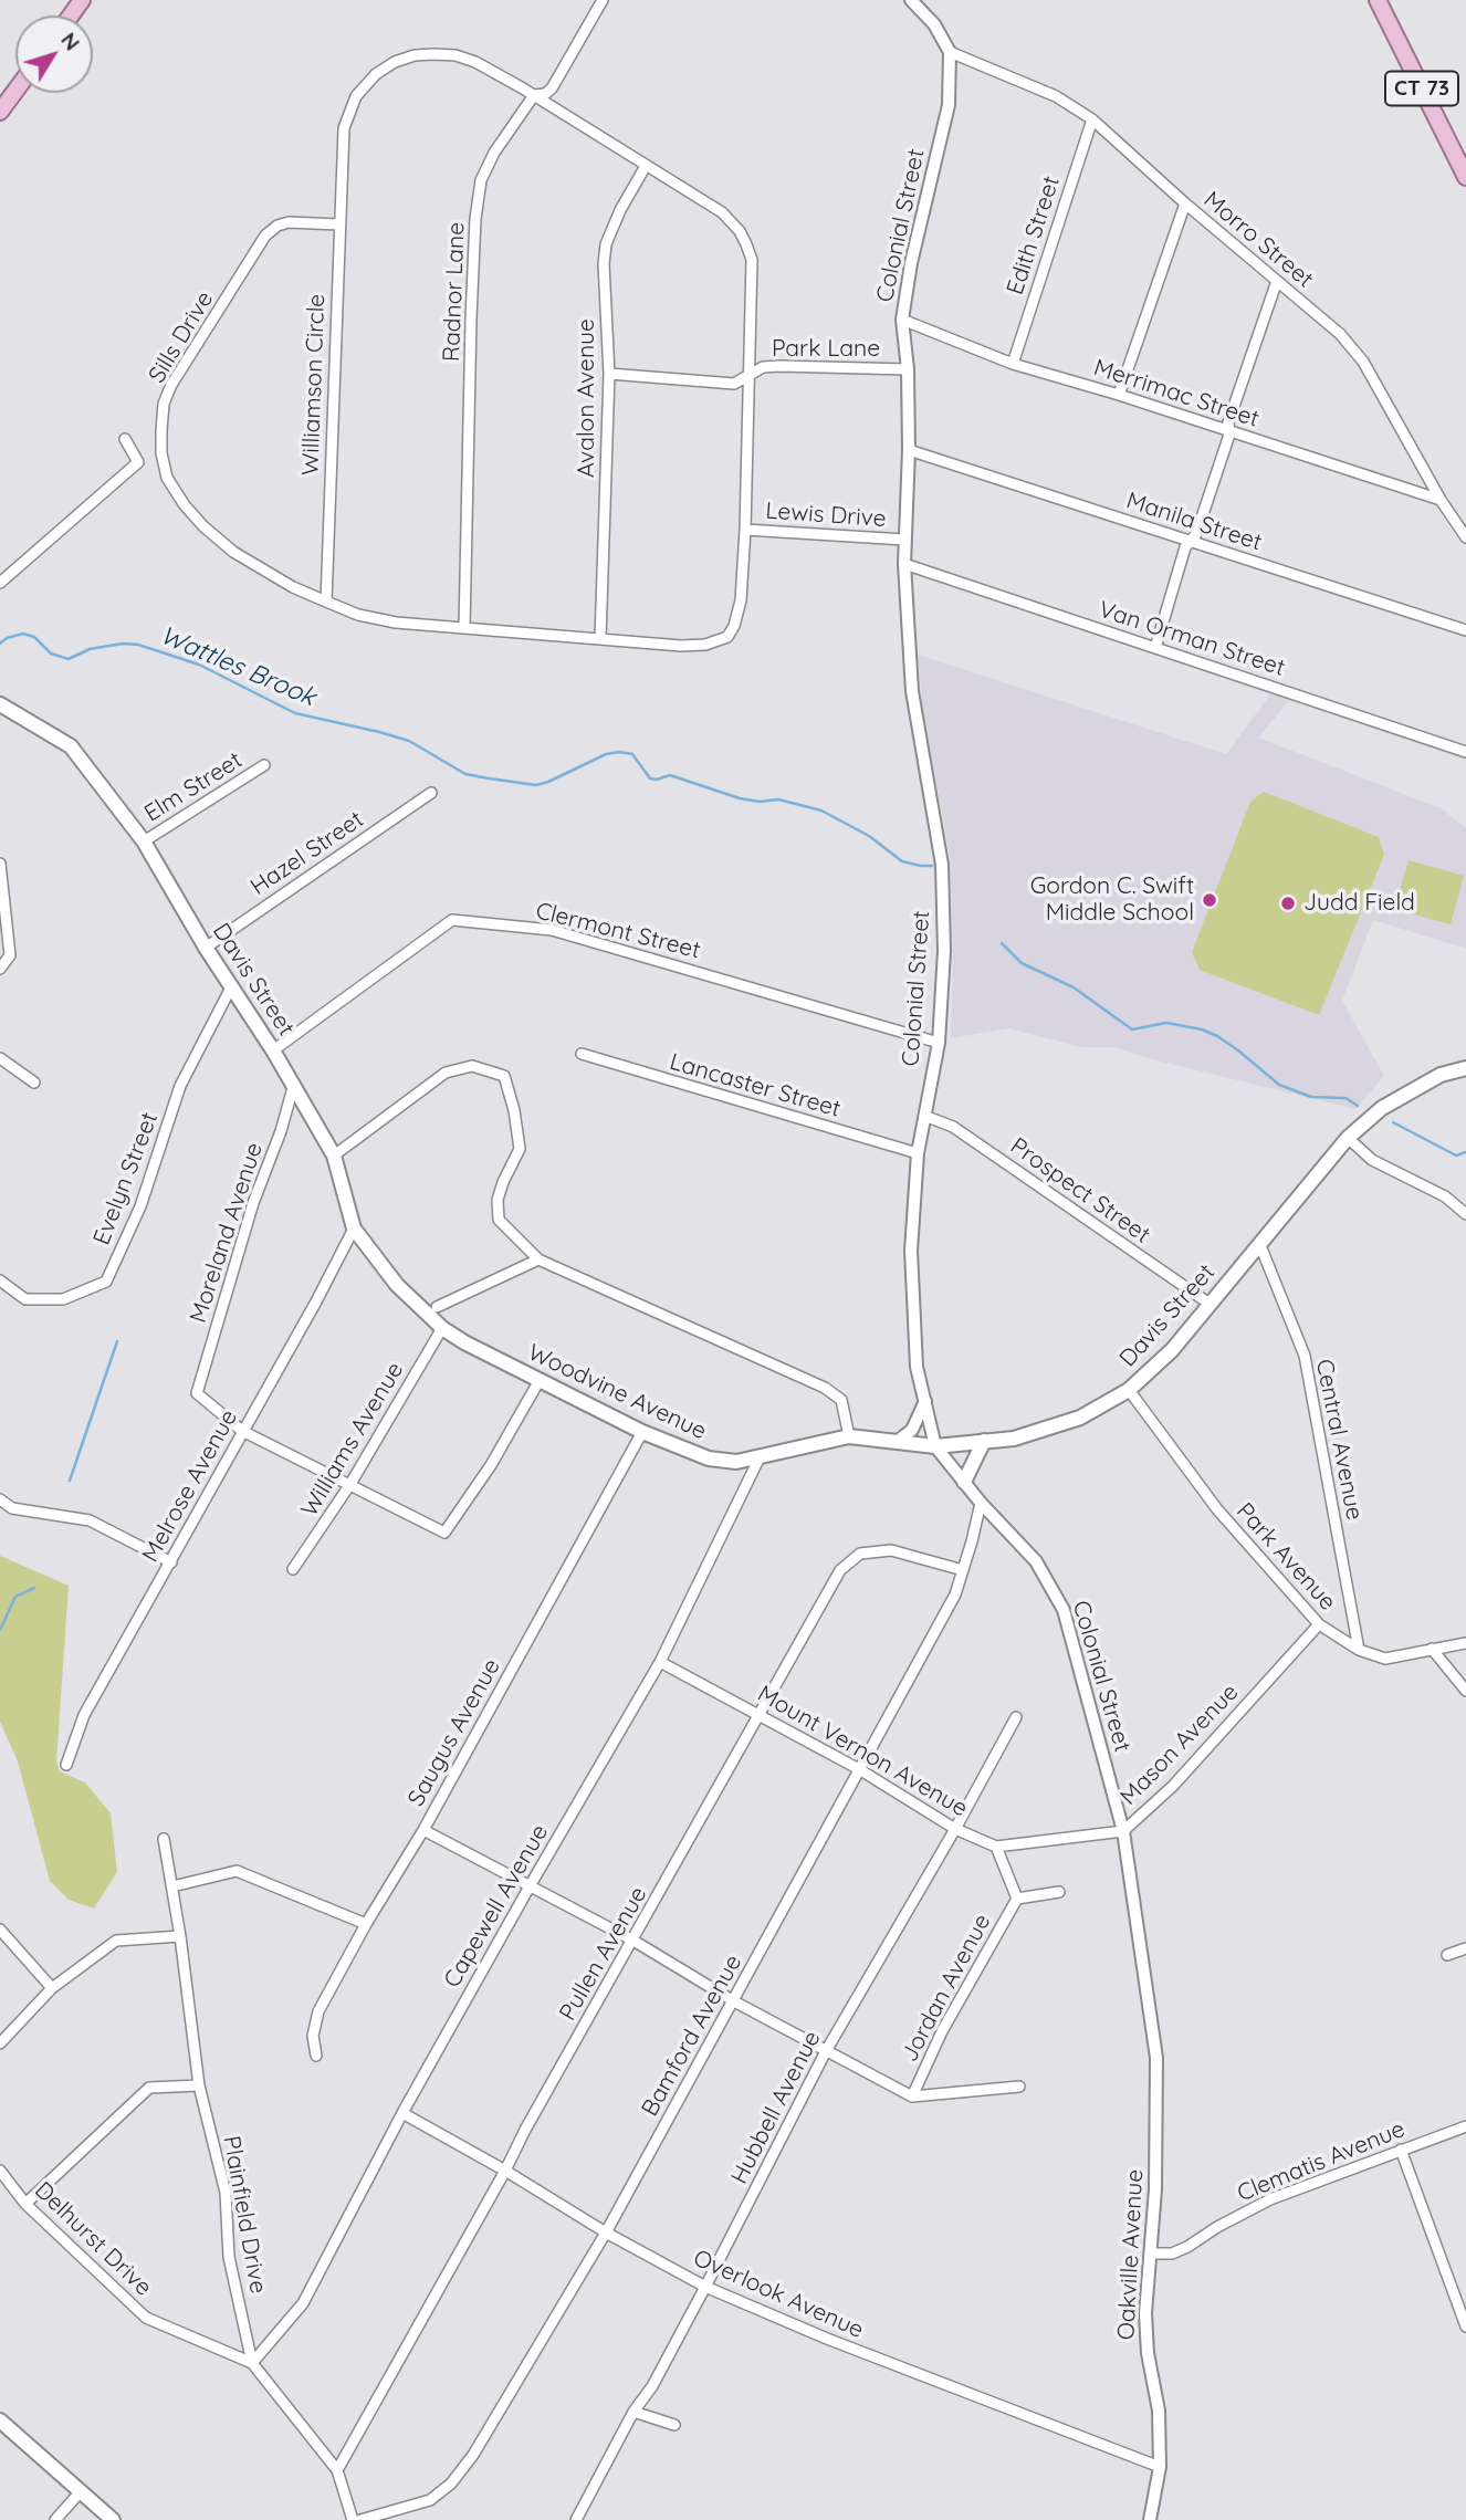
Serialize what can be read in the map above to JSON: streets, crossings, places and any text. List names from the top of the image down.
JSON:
{
  "streets": {
    "main road": ["CT 73", "Davis Street", "Woodvine Avenue"],
    "street": [
      "Colonial Street",
      "Edith Street",
      "Morro Street",
      "Radnor Lane",
      "Sills Drive",
      "Park Lane",
      "Williamson Circle",
      "Merrimac Street",
      "Avalon Avenue",
      "Lewis Drive",
      "Manila Street",
      "Van Orman Street",
      "Elm Street",
      "Hazel Street",
      "Clermont Street",
      "Lancaster Street",
      "Evelyn Street",
      "Prospect Street",
      "Moreland Avenue",
      "Williams Avenue",
      "Central Avenue",
      "Melrose Avenue",
      "Park Avenue",
      "Saugus Avenue",
      "Mason Avenue",
      "Mount Vernon Avenue",
      "Capewell Avenue",
      "Pullen Avenue",
      "Jordan Avenue",
      "Bamford Avenue",
      "Hubbell Avenue",
      "Clematis Avenue",
      "Plainfield Drive",
      "Delhurst Drive",
      "Oakville Avenue",
      "Overlook Avenue"
    ]
  },
  "crossings": [
    ["Colonial Street", "Morro Street"],
    ["Colonial Street", "Park Lane"],
    ["Colonial Street", "Merrimac Street"],
    ["Colonial Street", "Lewis Drive"],
    ["Colonial Street", "Manila Street"],
    ["Colonial Street", "Van Orman Street"],
    ["Colonial Street", "Clermont Street"],
    ["Colonial Street", "Davis Street"],
    ["Colonial Street", "Lancaster Street"],
    ["Colonial Street", "Prospect Street"],
    ["Colonial Street", "Mason Avenue"],
    ["Colonial Street", "Bamford Avenue"],
    ["Colonial Street", "Oakville Avenue"],
    ["Edith Street", "Morro Street"],
    ["Edith Street", "Merrimac Street"],
    ["Morro Street", "Merrimac Street"],
    ["Radnor Lane", "Williamson Circle"],
    ["Sills Drive", "Williamson Circle"],
    ["Park Lane", "Williamson Circle"],
    ["Park Lane", "Avalon Avenue"],
    ["Williamson Circle", "Avalon Avenue"],
    ["Williamson Circle", "Lewis Drive"],
    ["Elm Street", "Davis Street"],
    ["Hazel Street", "Davis Street"],
    ["Clermont Street", "Davis Street"],
    ["Davis Street", "Evelyn Street"],
    ["Davis Street", "Prospect Street"],
    ["Davis Street", "Moreland Avenue"],
    ["Davis Street", "Woodvine Avenue"],
    ["Davis Street", "Central Avenue"],
    ["Davis Street", "Melrose Avenue"],
    ["Davis Street", "Park Avenue"],
    ["Moreland Avenue", "Melrose Avenue"],
    ["Woodvine Avenue", "Williams Avenue"],
    ["Woodvine Avenue", "Saugus Avenue"],
    ["Woodvine Avenue", "Capewell Avenue"],
    ["Central Avenue", "Park Avenue"],
    ["Park Avenue", "Mason Avenue"],
    ["Mason Avenue", "Mount Vernon Avenue"],
    ["Mount Vernon Avenue", "Capewell Avenue"],
    ["Mount Vernon Avenue", "Pullen Avenue"],
    ["Mount Vernon Avenue", "Bamford Avenue"],
    ["Mount Vernon Avenue", "Hubbell Avenue"],
    ["Capewell Avenue", "Plainfield Drive"],
    ["Capewell Avenue", "Delhurst Drive"],
    ["Capewell Avenue", "Overlook Avenue"],
    ["Pullen Avenue", "Bamford Avenue"],
    ["Pullen Avenue", "Plainfield Drive"],
    ["Pullen Avenue", "Overlook Avenue"],
    ["Bamford Avenue", "Overlook Avenue"],
    ["Hubbell Avenue", "Overlook Avenue"],
    ["Clematis Avenue", "Oakville Avenue"],
    ["Plainfield Drive", "Delhurst Drive"],
    ["Oakville Avenue", "Overlook Avenue"]
  ],
  "water": ["Wattles Brook"],
  "places": ["Gordon C. Swift Middle School", "Judd Field"],
  "north": "top right"
}
